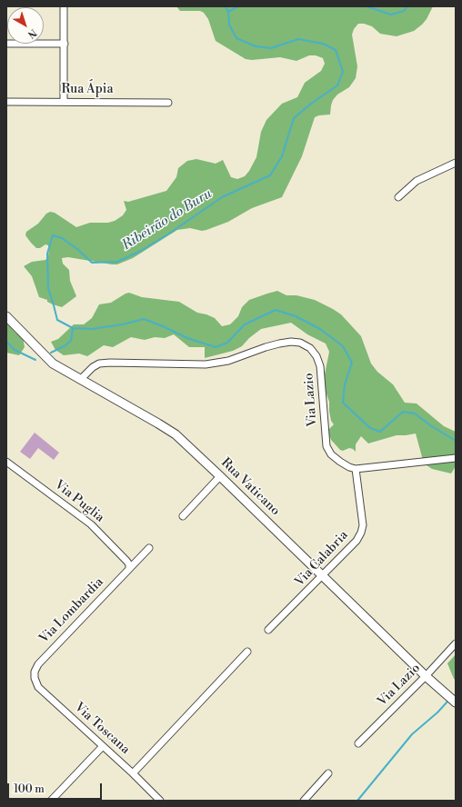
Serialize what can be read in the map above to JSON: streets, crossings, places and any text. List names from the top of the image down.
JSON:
{
  "streets": {
    "street": [
      "Rua Ápia",
      "Via Lazio",
      "Rua Vaticano",
      "Via Puglia",
      "Via Calabria",
      "Via Lombardia",
      "Via Toscana"
    ]
  },
  "crossings": [
    ["Via Lazio", "Rua Vaticano"],
    ["Via Lazio", "Via Calabria"],
    ["Rua Vaticano", "Via Calabria"],
    ["Via Puglia", "Via Lombardia"],
    ["Via Lombardia", "Via Toscana"]
  ],
  "water": ["Ribeirão do Buru"],
  "scale_bar": "100 m",
  "north": "bottom right"
}
